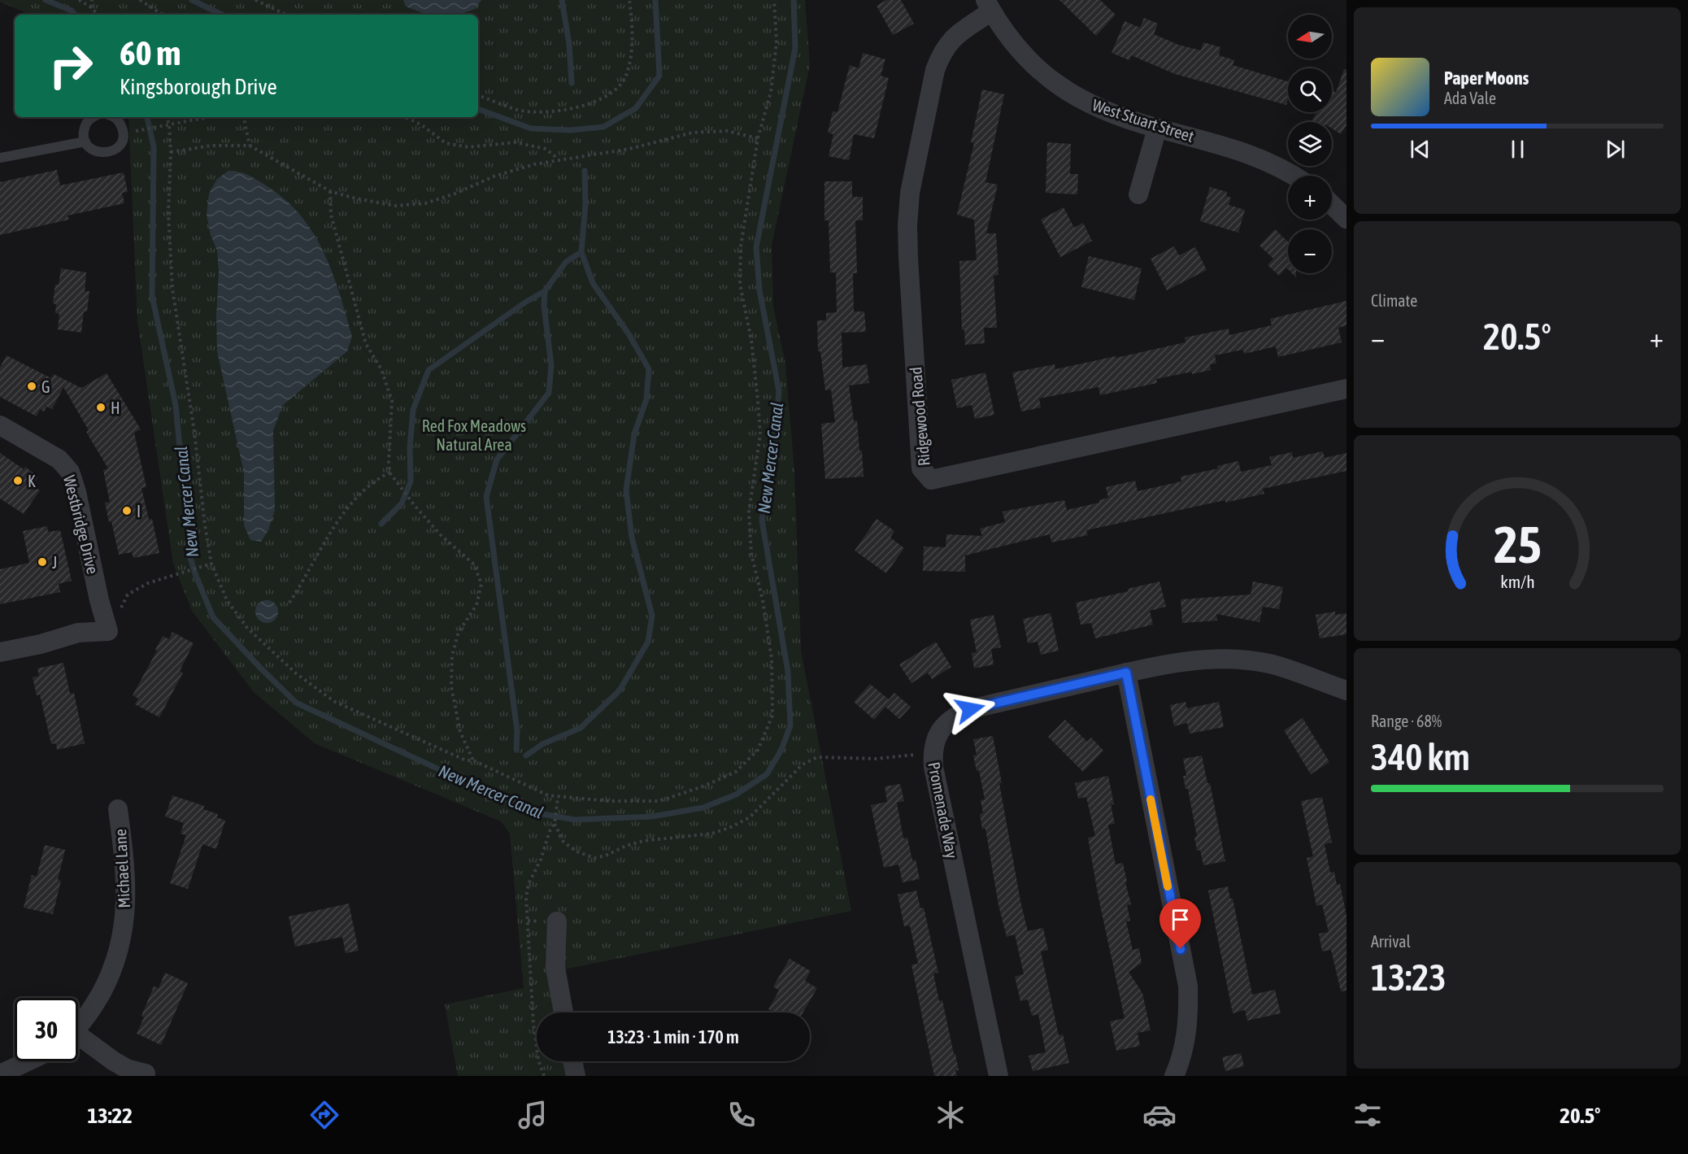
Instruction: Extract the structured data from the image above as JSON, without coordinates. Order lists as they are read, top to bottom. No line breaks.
{"streets":{"street":["West Stuart Street","Ridgewood Road","Westbridge Drive","Promenade Way","Michael Lane"]},"crossings":[["West Stuart Street","Ridgewood Road"]],"water":["New Mercer Canal"],"parks":["Red Fox Meadows Natural Area"],"places":["G","H","K","I","J"],"north":"left","page":{"map_buttons":["+","−"],"turn":["60 m","Kingsborough Drive"],"song":["Paper Moons","Ada Vale"],"tile":["Climate",["Range · 68%","340 km"],["Arrival","13:23"]],"heat":["−","20.5°","+"],"limit":"30","trip":"13:23 · 1 min · 170 m","tabs":["13:22","20.5°"],"gauge":["25","km/h"]}}
